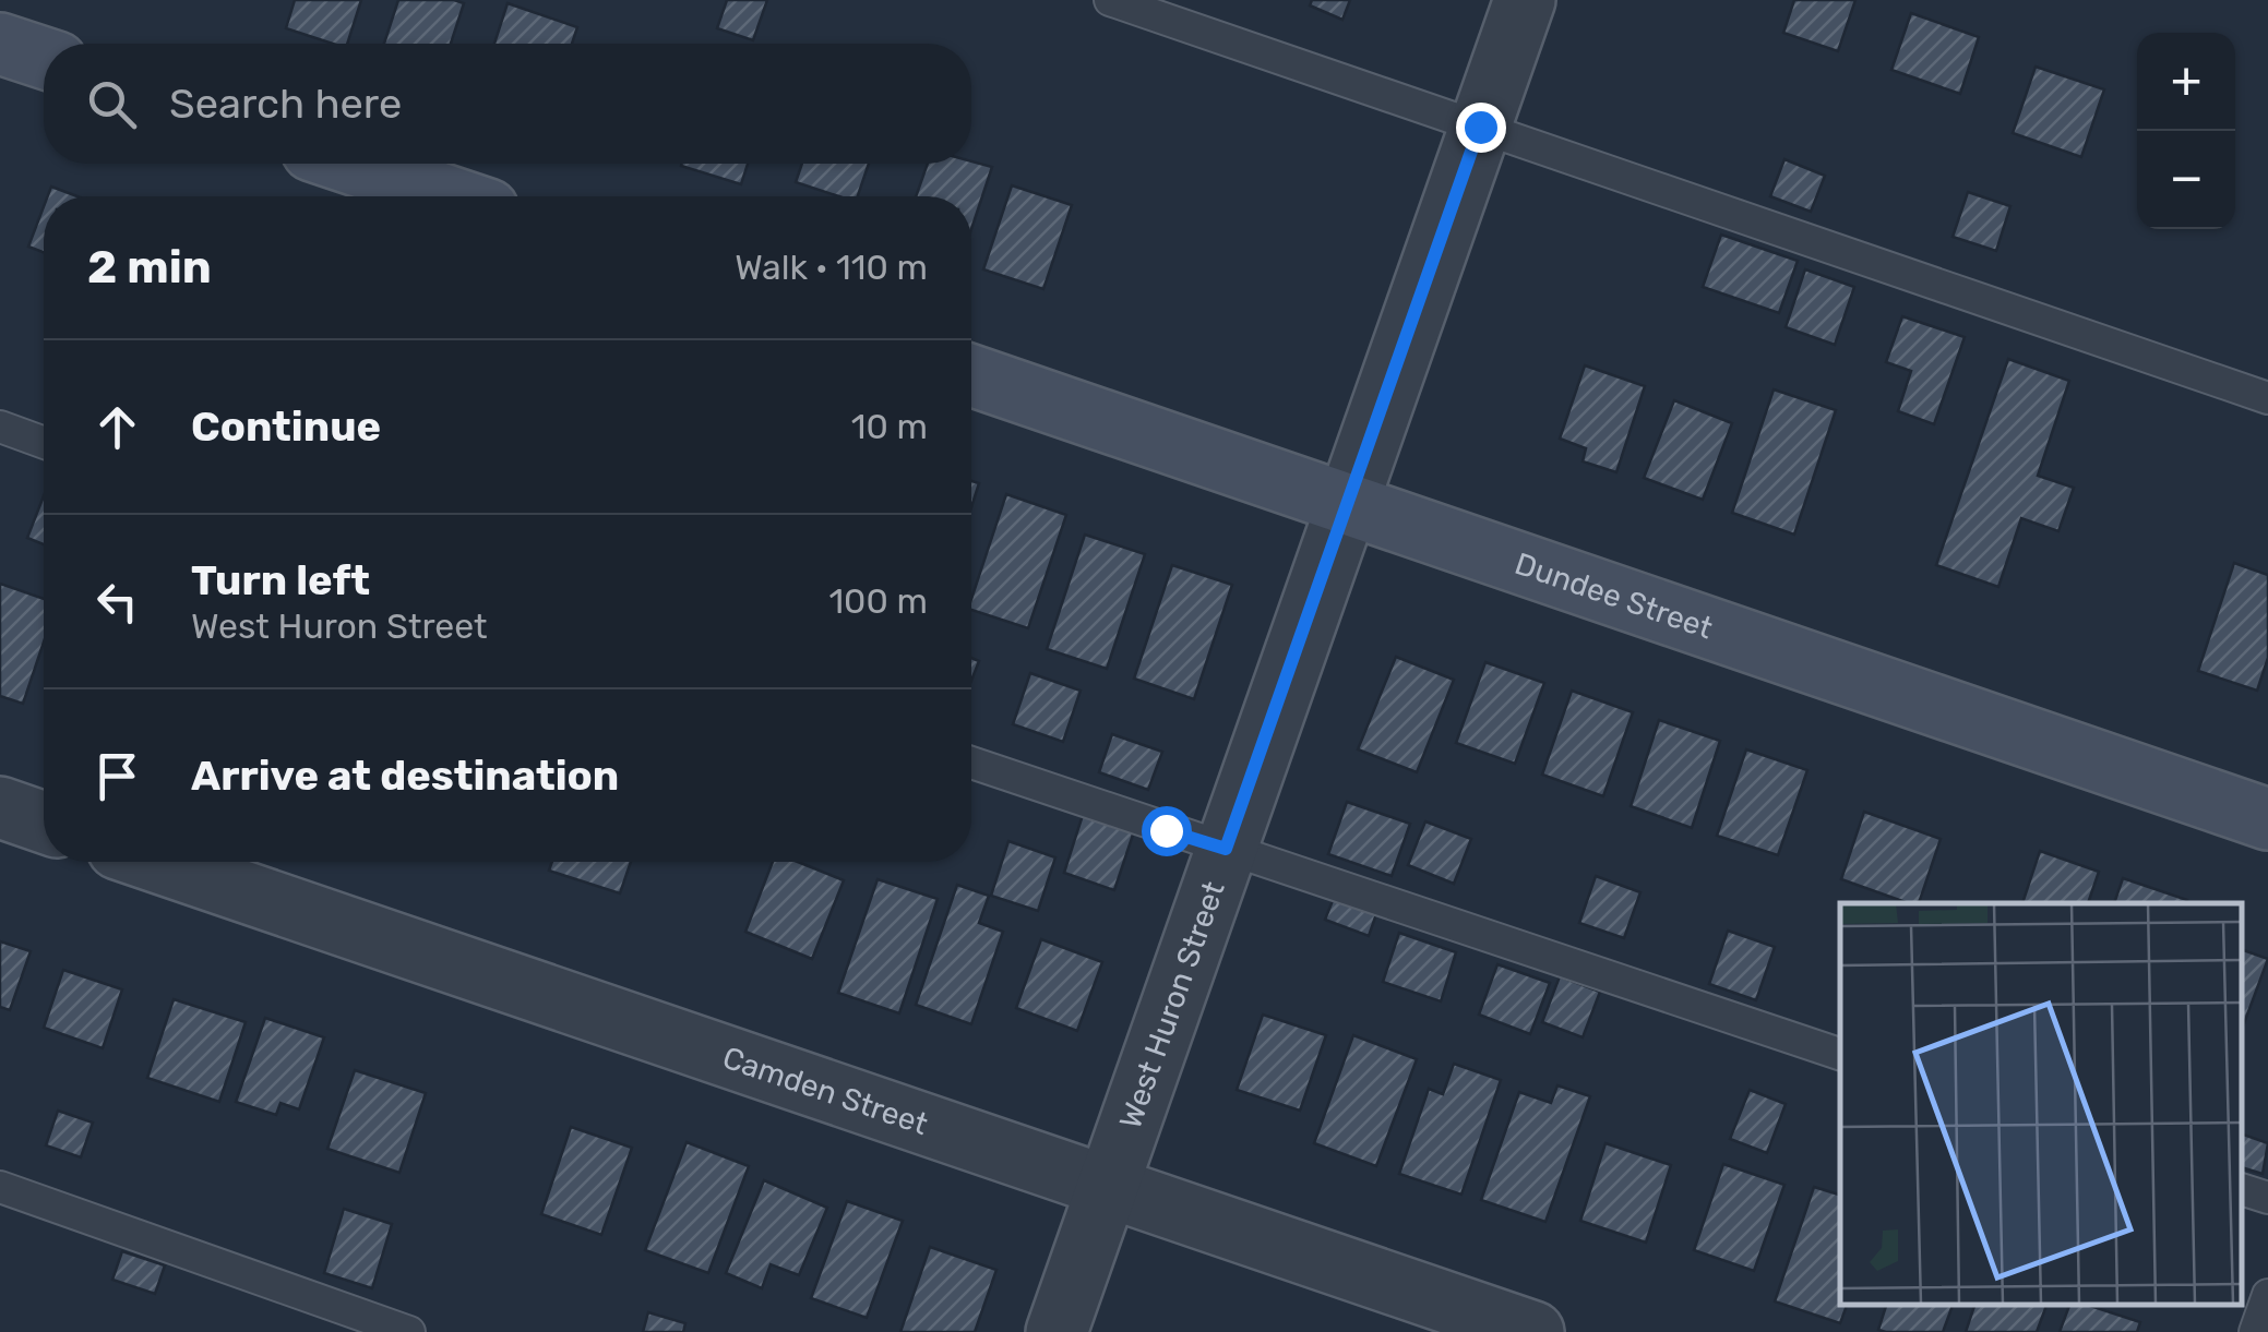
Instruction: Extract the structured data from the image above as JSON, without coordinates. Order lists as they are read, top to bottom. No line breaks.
{"streets":{"street":["Dundee Street","West Huron Street","Camden Street"]},"crossings":[["Dundee Street","West Huron Street"],["West Huron Street","Camden Street"]],"page":{"map_buttons":["+","−"],"search":"Search here","heading":["2 min","Walk · 110 m"],"list":[["Continue","10 m"],["Turn left","West Huron Street","100 m"],"Arrive at destination"]}}
